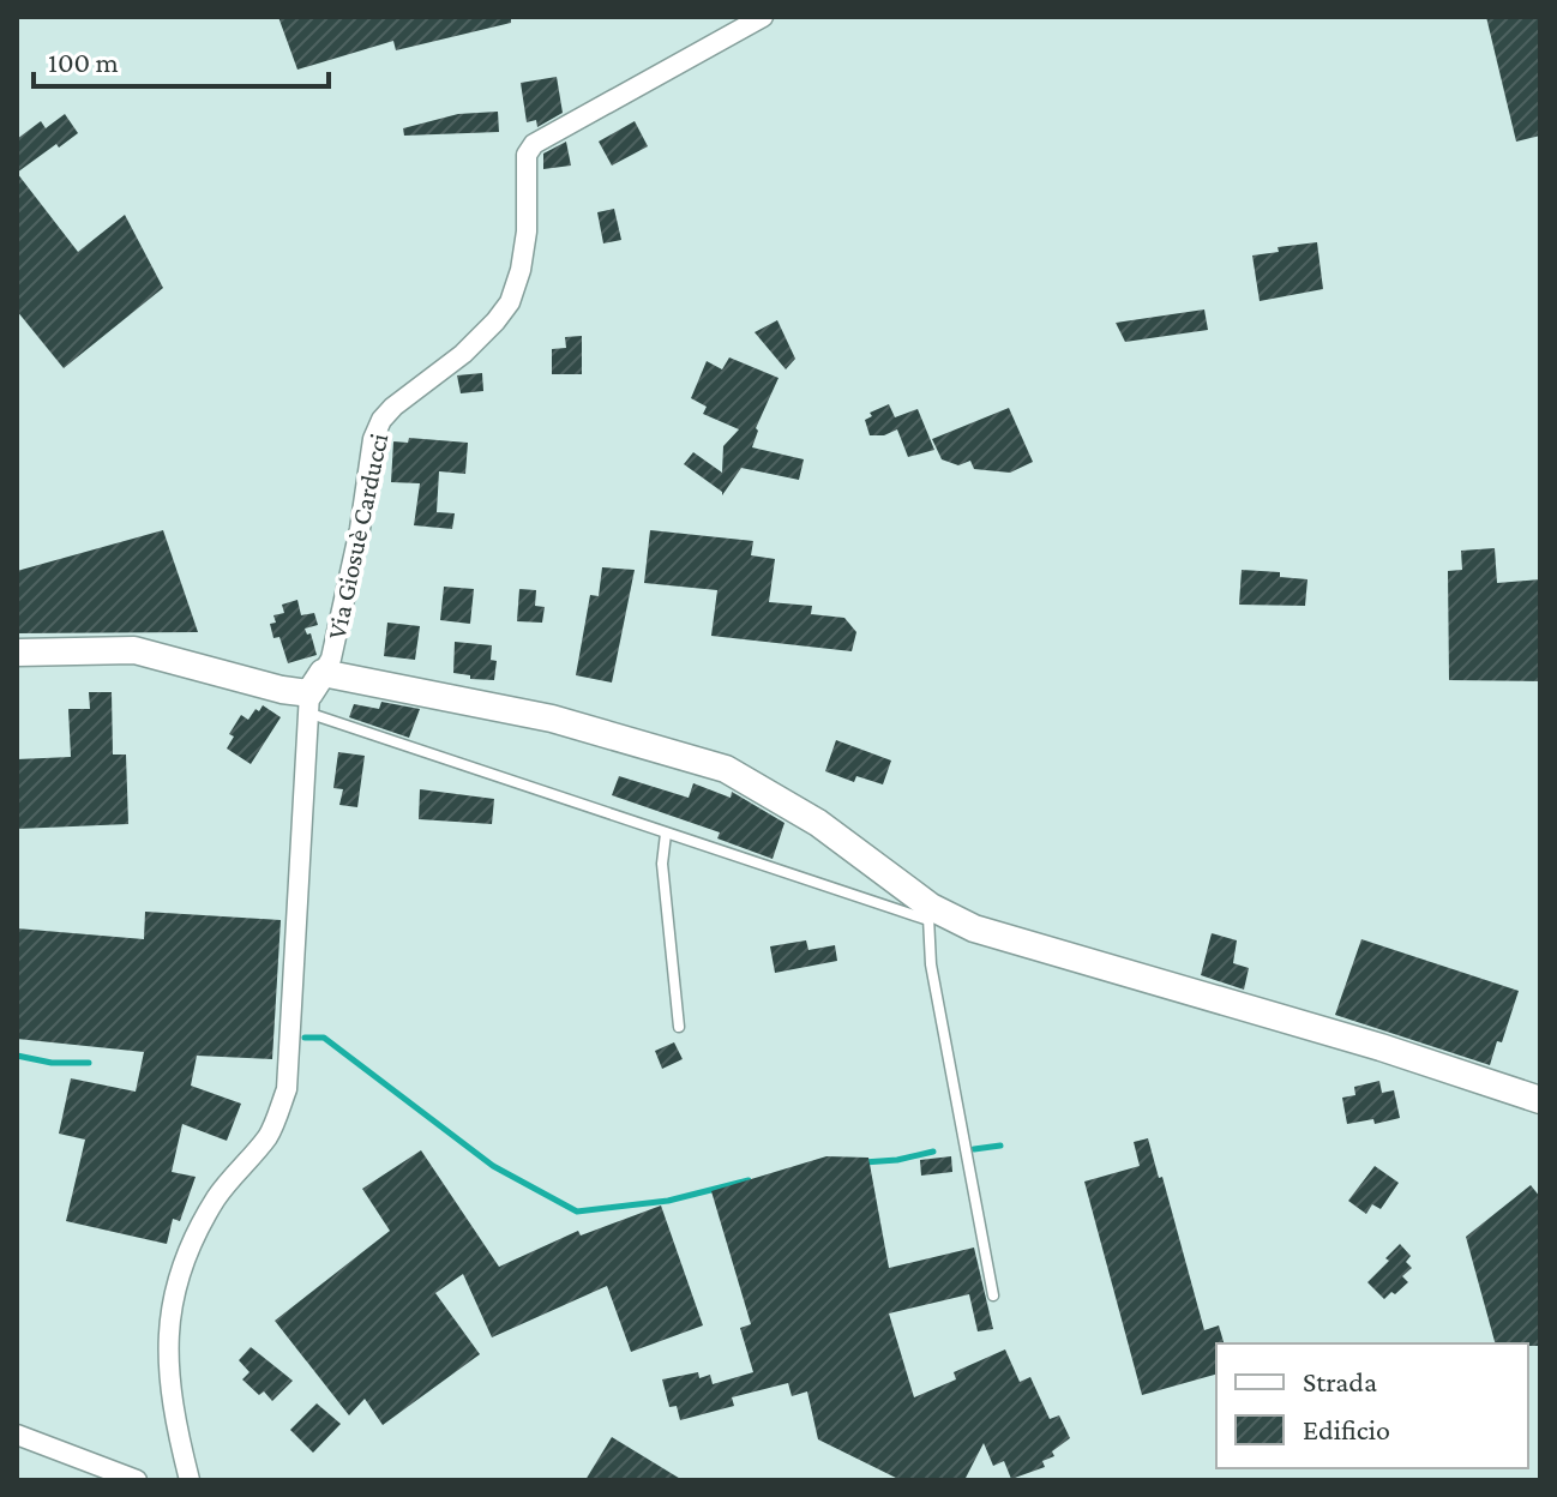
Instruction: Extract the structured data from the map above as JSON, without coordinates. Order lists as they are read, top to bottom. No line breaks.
{"streets":{"street":["Via Giosuè Carducci"]},"legend":["Strada","Edificio"],"scale_bar":"100 m"}
